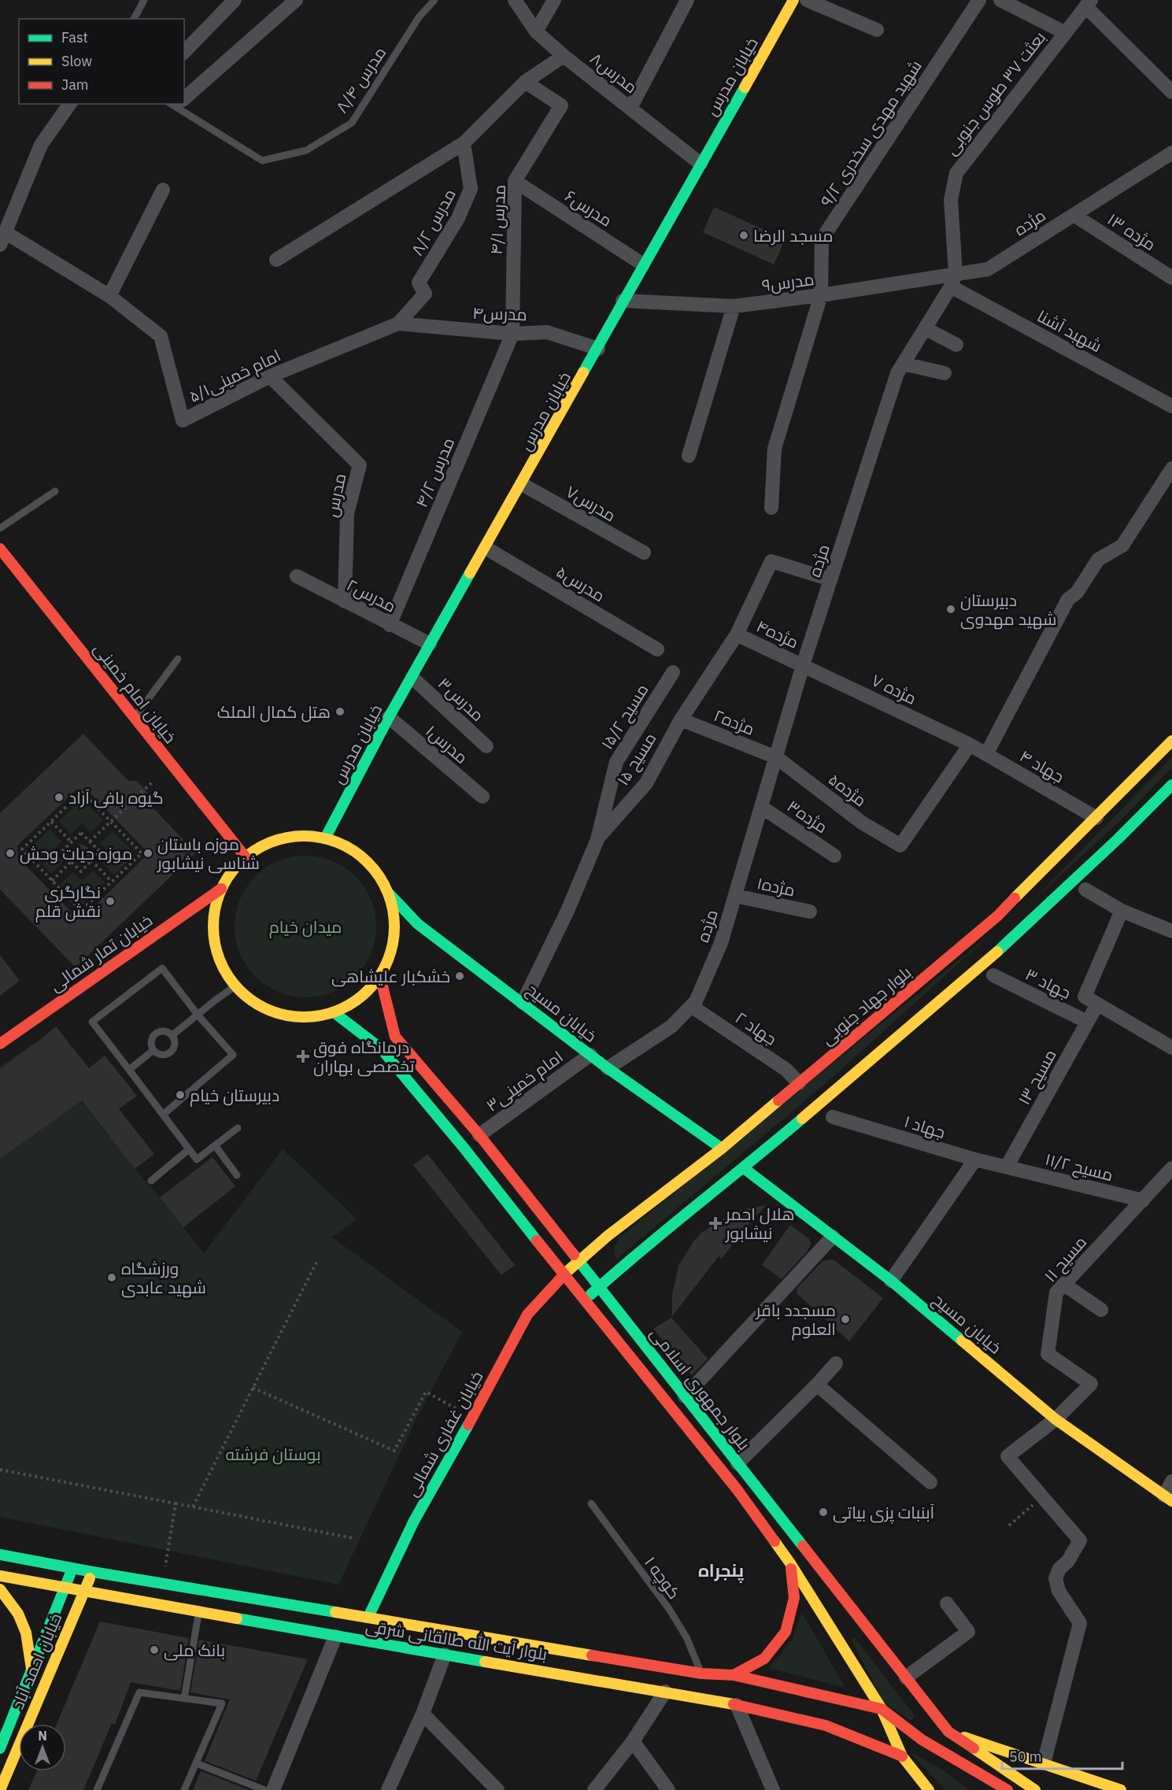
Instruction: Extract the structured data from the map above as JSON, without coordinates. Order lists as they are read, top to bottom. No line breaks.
{"streets":{"main road":["خیابان مدرس","خیابان امام خمینی","خیابان تمار شمالی","بلوار جهاد جنوبی","خیابان مسیح","بلوار جمهوری اسلامی","خیابان غفاری شمالی","بلوار آیت الله طالقانی شرقی","خیابان احمد آباد"],"street":["مدرس۸","بعثت ۳۷ طوس جنوبی","شهید مهدی سخدری ۹/۲","مدرس۶","مدرس ۴/۱","مدرس ۸/۲","مژده","مژده ۱۳","مدرس۹","مدرس۴","شهبد آشنا","امام خمینی۵/۱","مدرس ۴/۲","مدرس","مدرس۷","مدرس۵","مدرس۲","مژده۴","مژده ۷","مدرس۳","مسیح ۱۵/۲","مژده۲","مدرس۱","مسیح ۱۵","جهاد ۴","مژده۵","مژده۳","مژده۱","جهاد ۳","جهاد ۲","مسیح ۱۳","امام خمینی۳","جهاد ۱","مسیح ۱۱/۲","مسیح ۱۱"],"lane":["مدرس ۸/۴","کوچه ۱"]},"crossings":[["مدرس۸","خیابان مدرس"],["خیابان مدرس","مدرس۶"],["خیابان مدرس","مدرس۹"],["خیابان مدرس","مدرس۴"],["خیابان مدرس","مدرس۷"],["خیابان مدرس","مدرس۵"],["خیابان مدرس","مدرس۲"],["خیابان مدرس","مدرس۳"],["خیابان مدرس","مدرس۱"],["بعثت ۳۷ طوس جنوبی","مژده"],["بعثت ۳۷ طوس جنوبی","مدرس۹"],["بعثت ۳۷ طوس جنوبی","شهبد آشنا"],["شهید مهدی سخدری ۹/۲","مدرس۹"],["مدرس۶","مدرس ۴/۱"],["مدرس ۴/۱","مدرس۴"],["مدرس ۴/۱","مدرس ۴/۲"],["مدرس ۸/۲","مدرس۴"],["مدرس ۸/۲","امام خمینی۵/۱"],["مژده","مژده ۱۳"],["مژده","مدرس۹"],["مژده","شهبد آشنا"],["مژده","مژده۴"],["مژده","مژده ۷"],["مژده","مژده۲"],["مژده","مسیح ۱۵"],["مژده","مژده۵"],["مژده","مژده۳"],["مژده","مژده۱"],["مژده","خیابان مسیح"],["مژده","جهاد ۲"],["مدرس۹","شهبد آشنا"],["مدرس۴","امام خمینی۵/۱"],["مدرس۴","مدرس ۴/۲"],["امام خمینی۵/۱","مدرس"],["مدرس ۴/۲","مدرس۲"],["مدرس","مدرس۲"],["مژده۴","مژده ۷"],["مژده۴","مسیح ۱۵"],["مژده ۷","جهاد ۴"],["مژده ۷","مژده۵"],["مسیح ۱۵/۲","مسیح ۱۵"],["مژده۲","مسیح ۱۵"],["مژده۲","مژده۵"],["مسیح ۱۵","خیابان مسیح"],["جهاد ۴","مژده۵"],["جهاد ۴","بلوار جهاد جنوبی"],["جهاد ۳","مسیح ۱۳"],["بلوار جهاد جنوبی","خیابان مسیح"],["بلوار جهاد جنوبی","جهاد ۲"],["بلوار جهاد جنوبی","بلوار جمهوری اسلامی"],["بلوار جهاد جنوبی","خیابان غفاری شمالی"],["خیابان مسیح","امام خمینی۳"],["خیابان مسیح","مسیح ۱۱"],["مسیح ۱۳","جهاد ۱"],["مسیح ۱۳","مسیح ۱۱/۲"],["امام خمینی۳","بلوار جمهوری اسلامی"],["جهاد ۱","مسیح ۱۱/۲"],["مسیح ۱۱/۲","مسیح ۱۱"],["بلوار جمهوری اسلامی","خیابان غفاری شمالی"],["بلوار جمهوری اسلامی","بلوار آیت الله طالقانی شرقی"],["خیابان غفاری شمالی","بلوار آیت الله طالقانی شرقی"],["کوچه ۱","بلوار آیت الله طالقانی شرقی"],["بلوار آیت الله طالقانی شرقی","خیابان احمد آباد"]],"districts":["پنجراه"],"parks":["میدان خیام","بوستان فرشته"],"places":{"other":["مسجد الرضا","دبیرستان شهید مهدوی","هتل کمال الملک","گیوه بافی آراد","موزه حیات وحش","موزه باستان شناسی نیشابور","نگارگری نقش قلم","خشکبار علیشاهی","دبیرستان خیام","ورزشگاه شهید عابدی","مسجدد باقر العلوم","آبنبات پزی بیاتی","بانک ملی"],"health":["درمانگاه فوق تخصصی بهاران","هلال احمر نیشابور"]},"legend":["Fast","Slow","Jam"],"scale_bar":"50 m","north":"top"}
